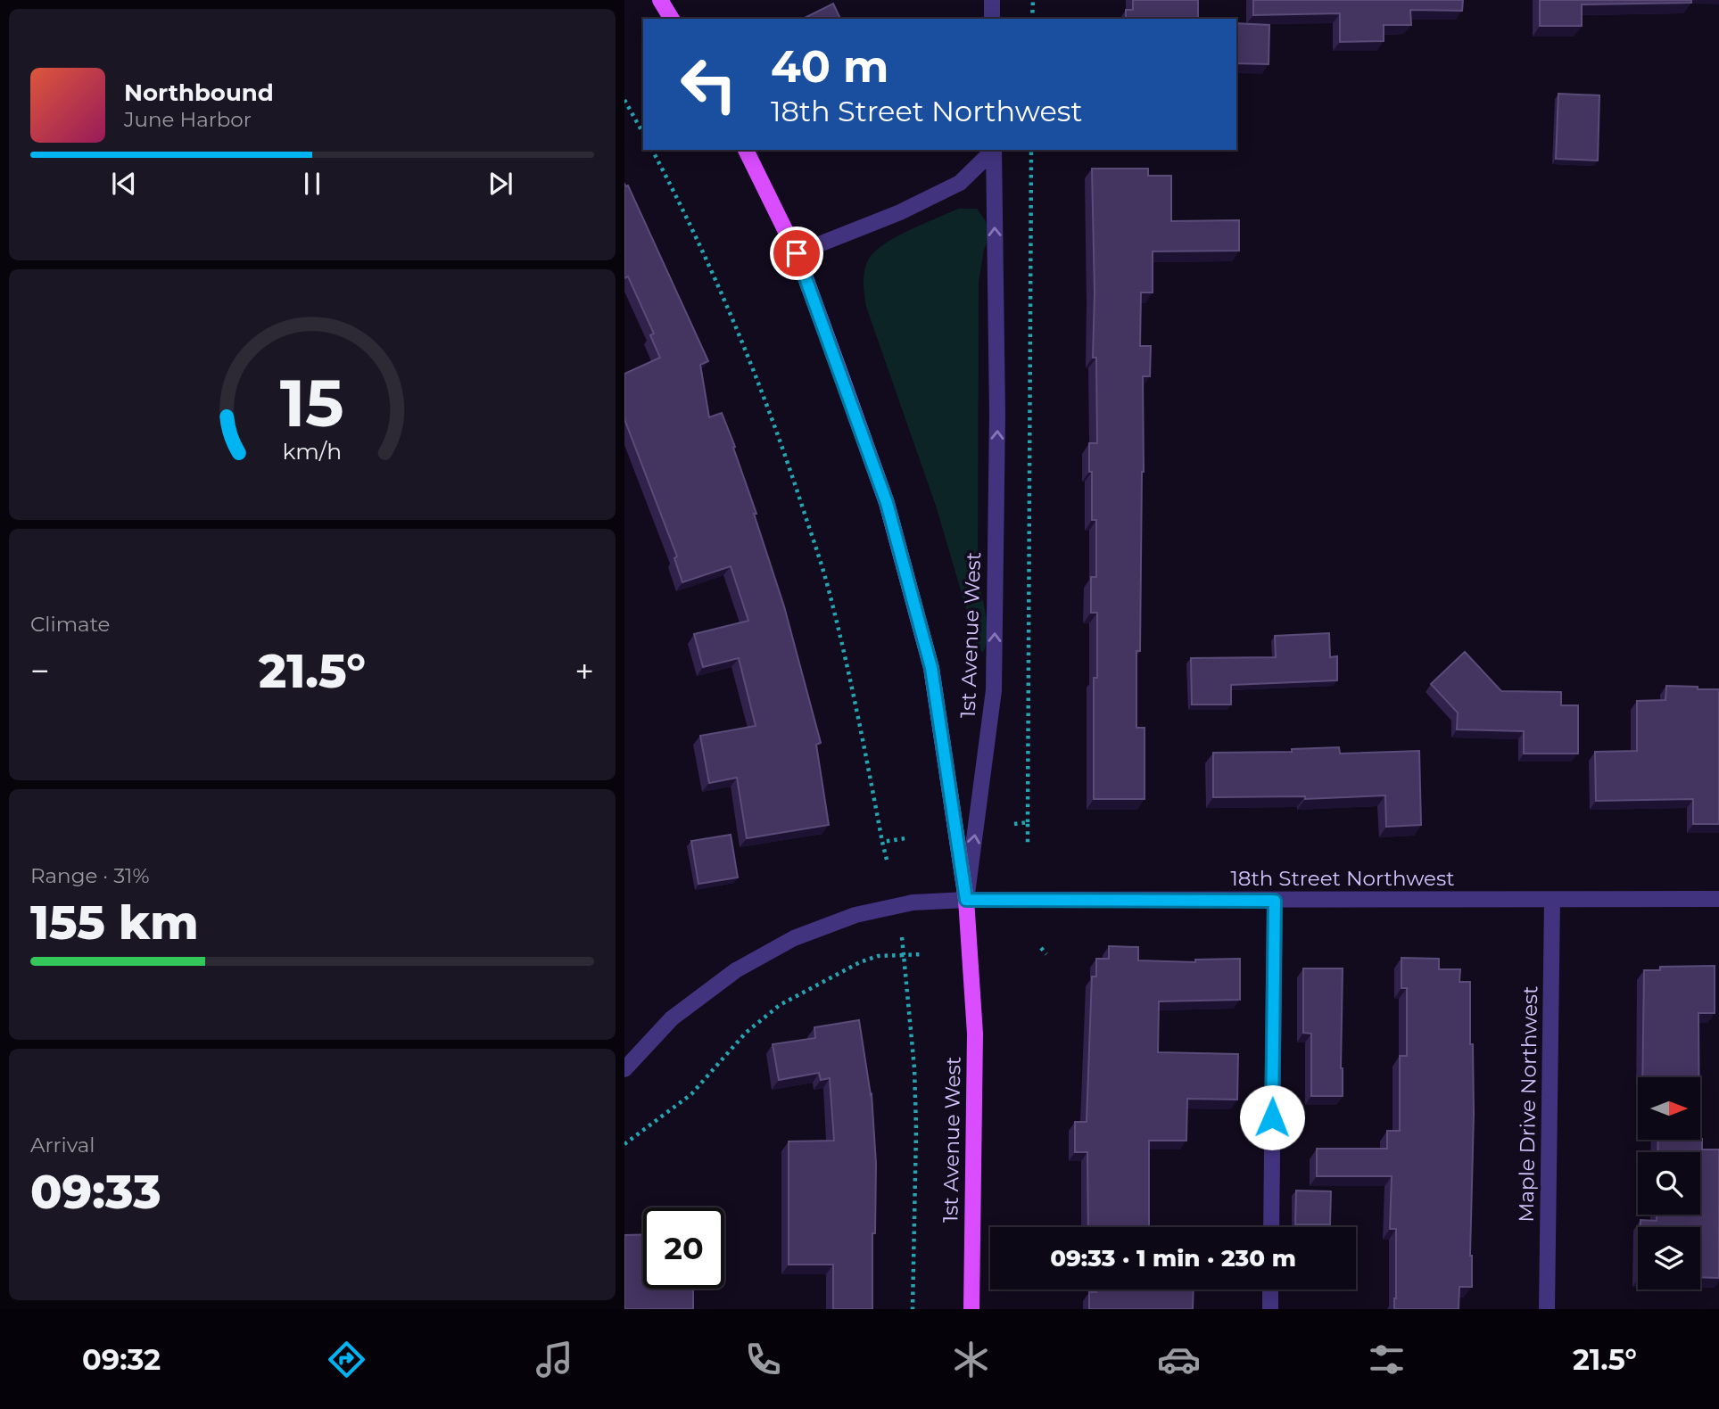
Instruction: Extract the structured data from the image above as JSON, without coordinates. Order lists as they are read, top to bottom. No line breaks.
{"streets":{"main road":["1st Avenue West"],"street":["18th Street Northwest","Maple Drive Northwest"]},"crossings":[["1st Avenue West","18th Street Northwest"],["18th Street Northwest","Maple Drive Northwest"]],"one_way":["1st Avenue West"],"north":"right","page":{"turn":["40 m","18th Street Northwest"],"song":["Northbound","June Harbor"],"tile":["Climate",["Range · 31%","155 km"],["Arrival","09:33"]],"heat":["−","21.5°","+"],"limit":"20","trip":"09:33 · 1 min · 230 m","tabs":["09:32","21.5°"],"gauge":["15","km/h"]}}
